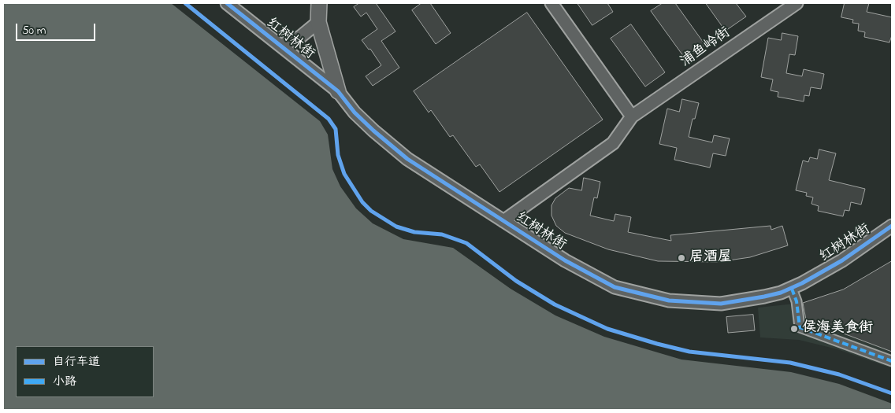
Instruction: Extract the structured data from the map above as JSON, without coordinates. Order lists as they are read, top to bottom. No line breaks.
{"streets":{"street":["红树林街","浦鱼岭街"]},"crossings":[["红树林街","浦鱼岭街"]],"places":["居酒屋","侯海美食街"],"legend":["自行车道","小路"],"scale_bar":"50 m"}
